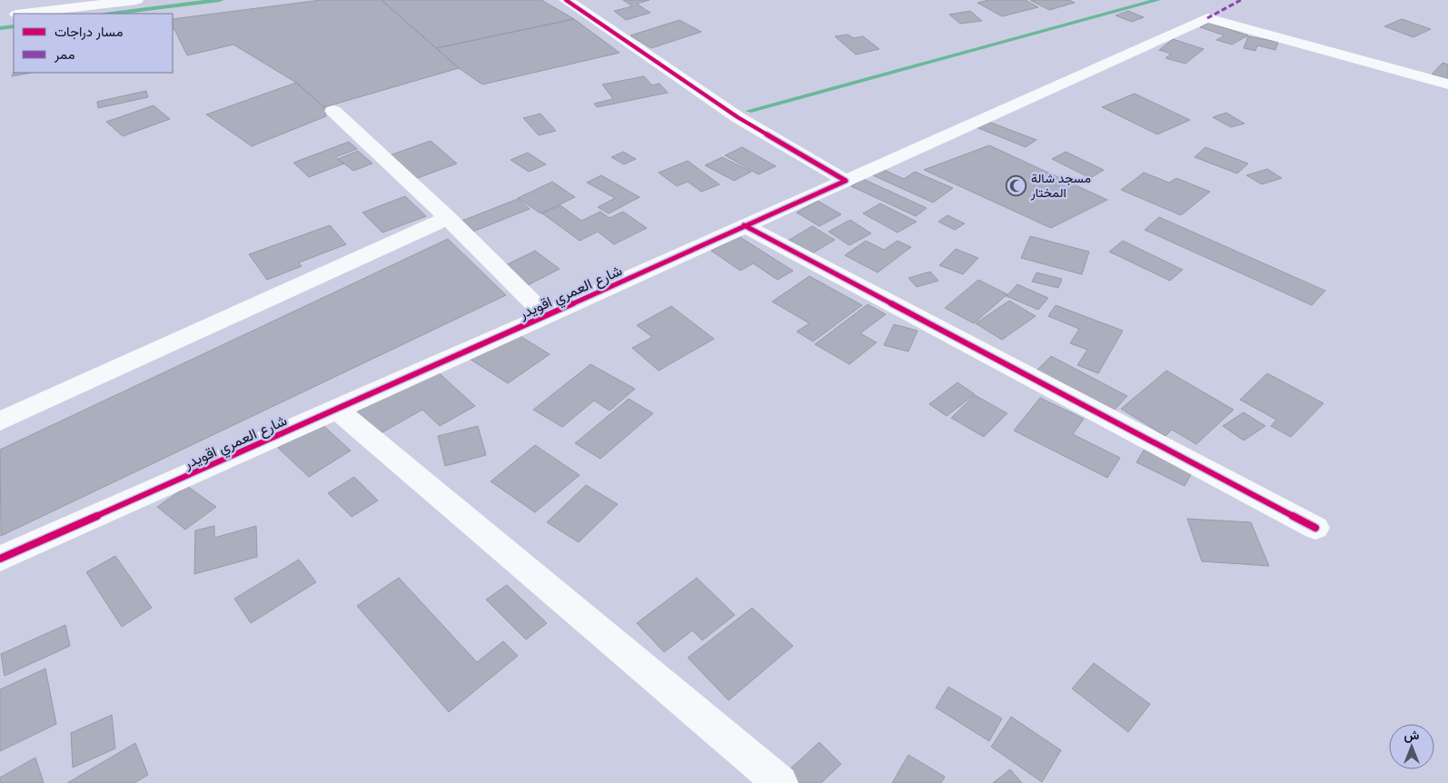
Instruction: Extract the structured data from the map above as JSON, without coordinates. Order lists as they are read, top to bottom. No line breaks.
{"streets":{"street":["شارع العمري اقويدر"]},"places":{"mosque":["مسجد شالة المختار"]},"legend":["مسار دراجات","ممر"],"north":"top"}
